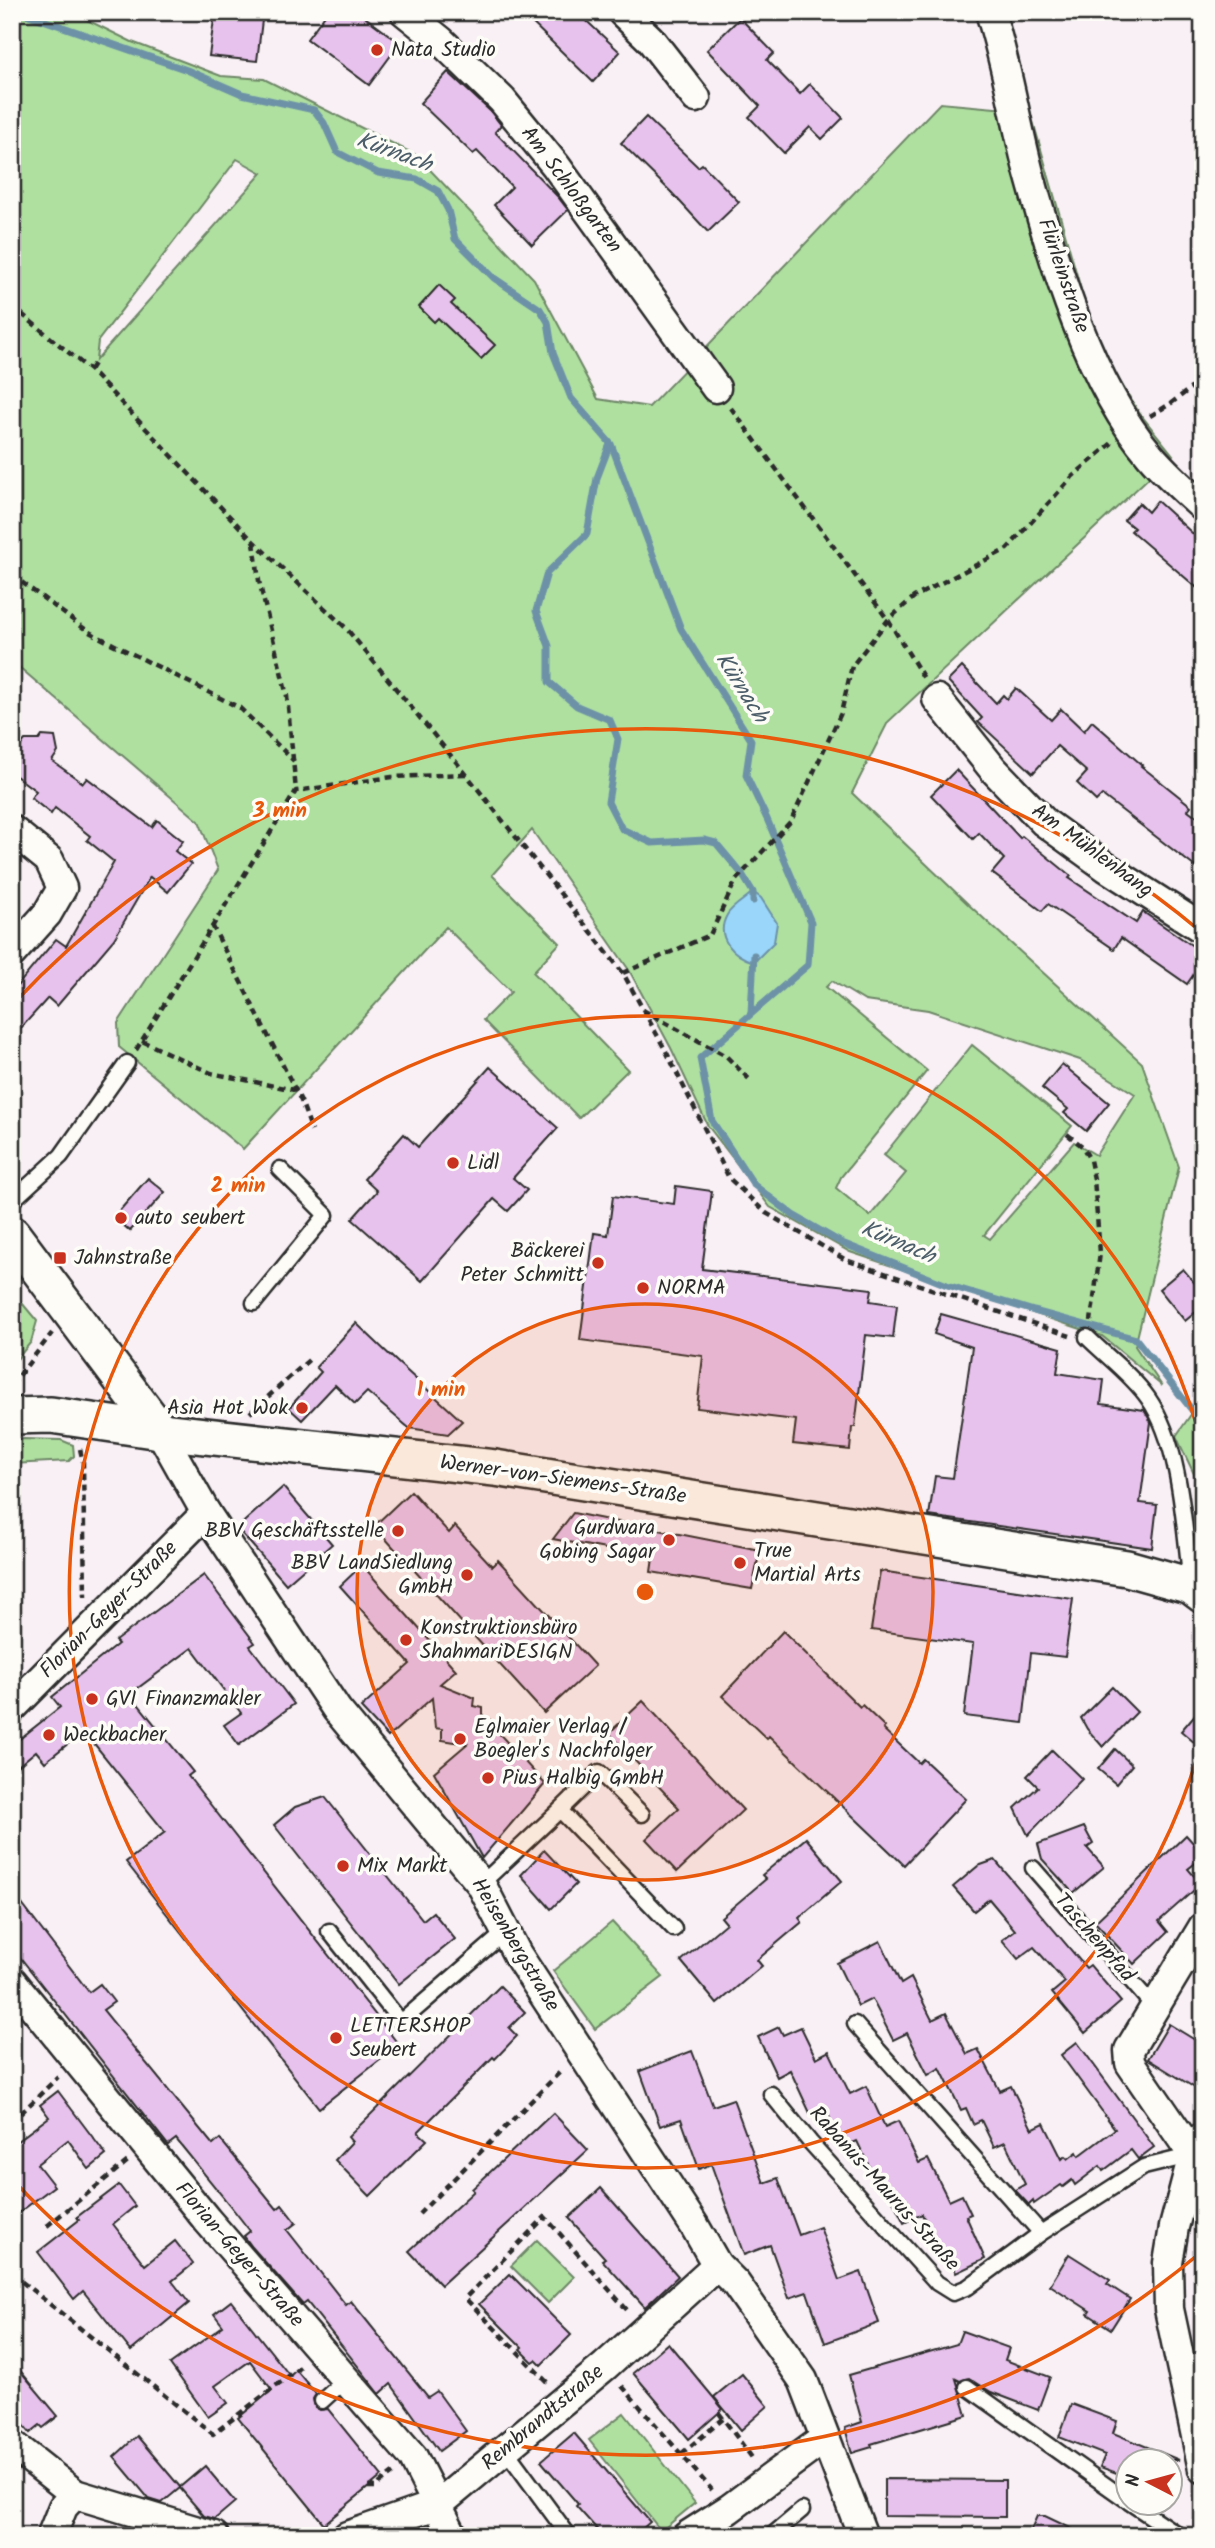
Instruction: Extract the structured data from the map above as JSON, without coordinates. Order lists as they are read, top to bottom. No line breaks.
{"streets":{"street":["Am Schloßgarten","Flürleinstraße","Am Mühlenhang","Werner-von-Siemens-Straße","Florian-Geyer-Straße","Taschenpfad","Heisenbergstraße","Rembrandtstraße"],"lane":["Rabanus-Maurus-Straße"]},"crossings":[["Werner-von-Siemens-Straße","Heisenbergstraße"],["Florian-Geyer-Straße","Heisenbergstraße"],["Florian-Geyer-Straße","Rembrandtstraße"],["Taschenpfad","Rabanus-Maurus-Straße"],["Heisenbergstraße","Rembrandtstraße"]],"water":["Kürnach"],"places":{"other":["Nata Studio","Lidl","auto seubert","Bäckerei Peter Schmitt","NORMA","Asia Hot Wok","BBV Geschäftsstelle","Gurdwara Gobing Sagar","True Martial Arts","BBV LandSiedlung GmbH","Konstruktionsbüro ShahmariDESIGN","GVI Finanzmakler","Weckbacher","Eglmaier Verlag / Boegler's Nachfolger","Pius Halbig GmbH","Mix Markt","LETTERSHOP Seubert"],"transit":["Jahnstraße"]},"north":"left","rings":["3 min","2 min","1 min"]}
